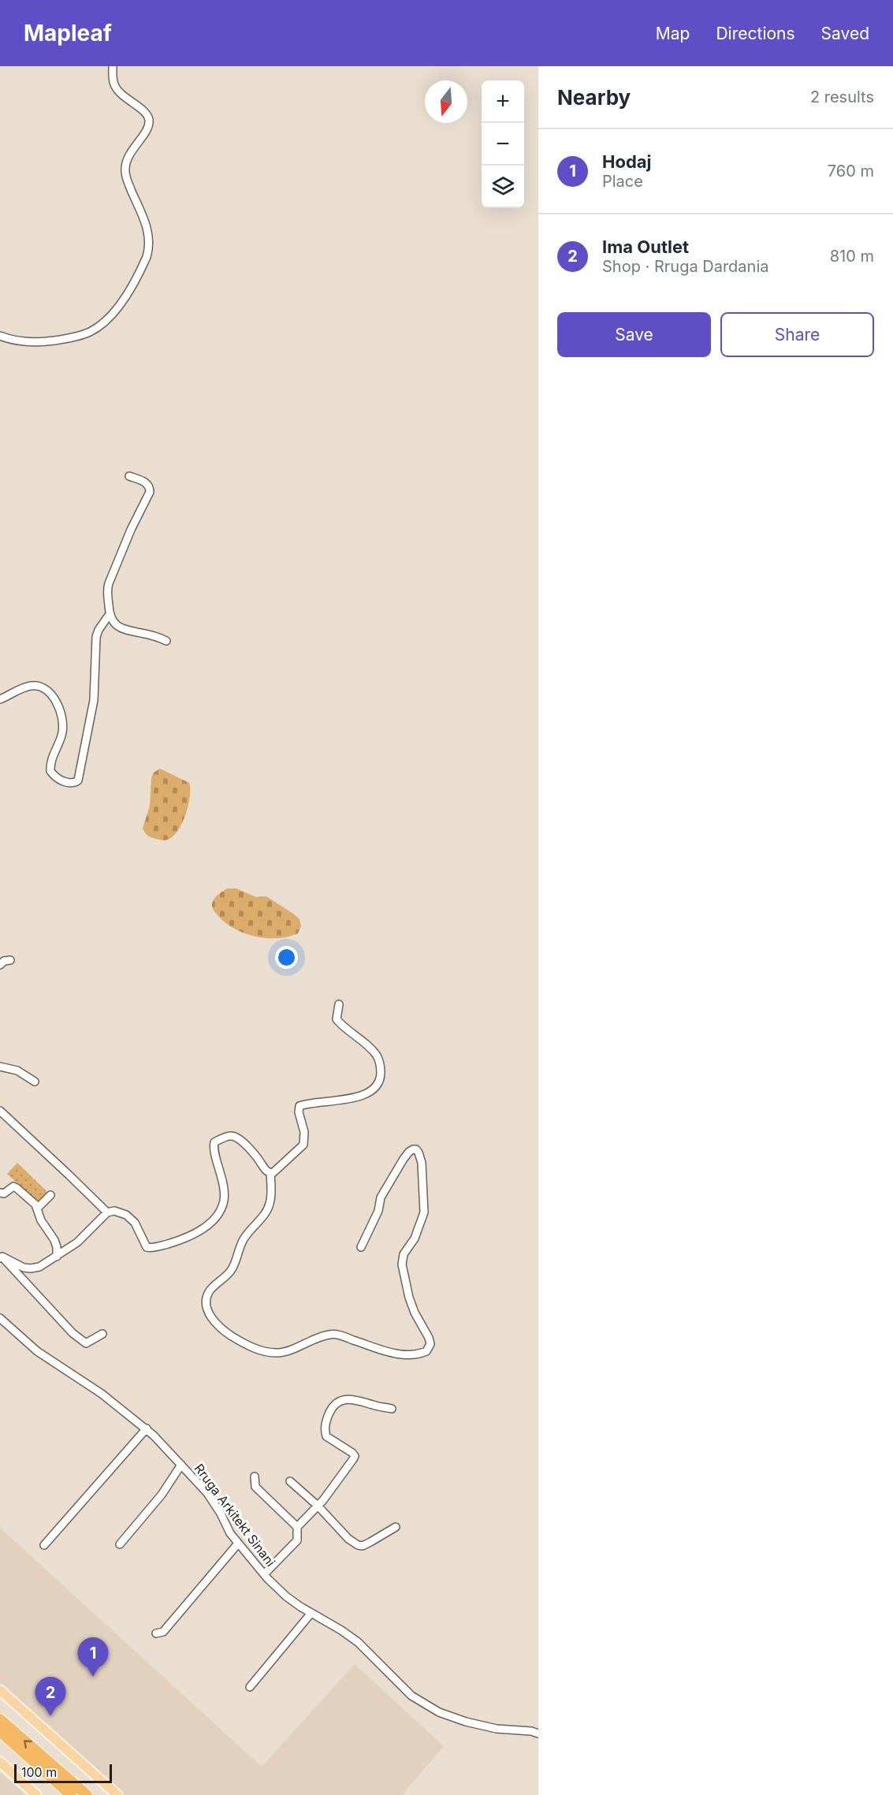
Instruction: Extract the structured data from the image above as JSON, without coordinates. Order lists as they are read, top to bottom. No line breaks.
{"streets":{"street":["Rruga Arkitekt Sinani"]},"scale_bar":"100 m","north":"bottom","page":{"header":"Mapleaf","nav":["Map","Directions","Saved"],"heading":["Nearby","2 results"],"map_buttons":["+","−"],"list":[{"mark":"1","name":"Hodaj","note":"Place","value":"760 m"},{"mark":"2","name":"Ima Outlet","note":"Shop · Rruga Dardania","value":"810 m"}],"buttons":["Save","Share"],"pins":["1","2"],"scale":"100 m"}}
